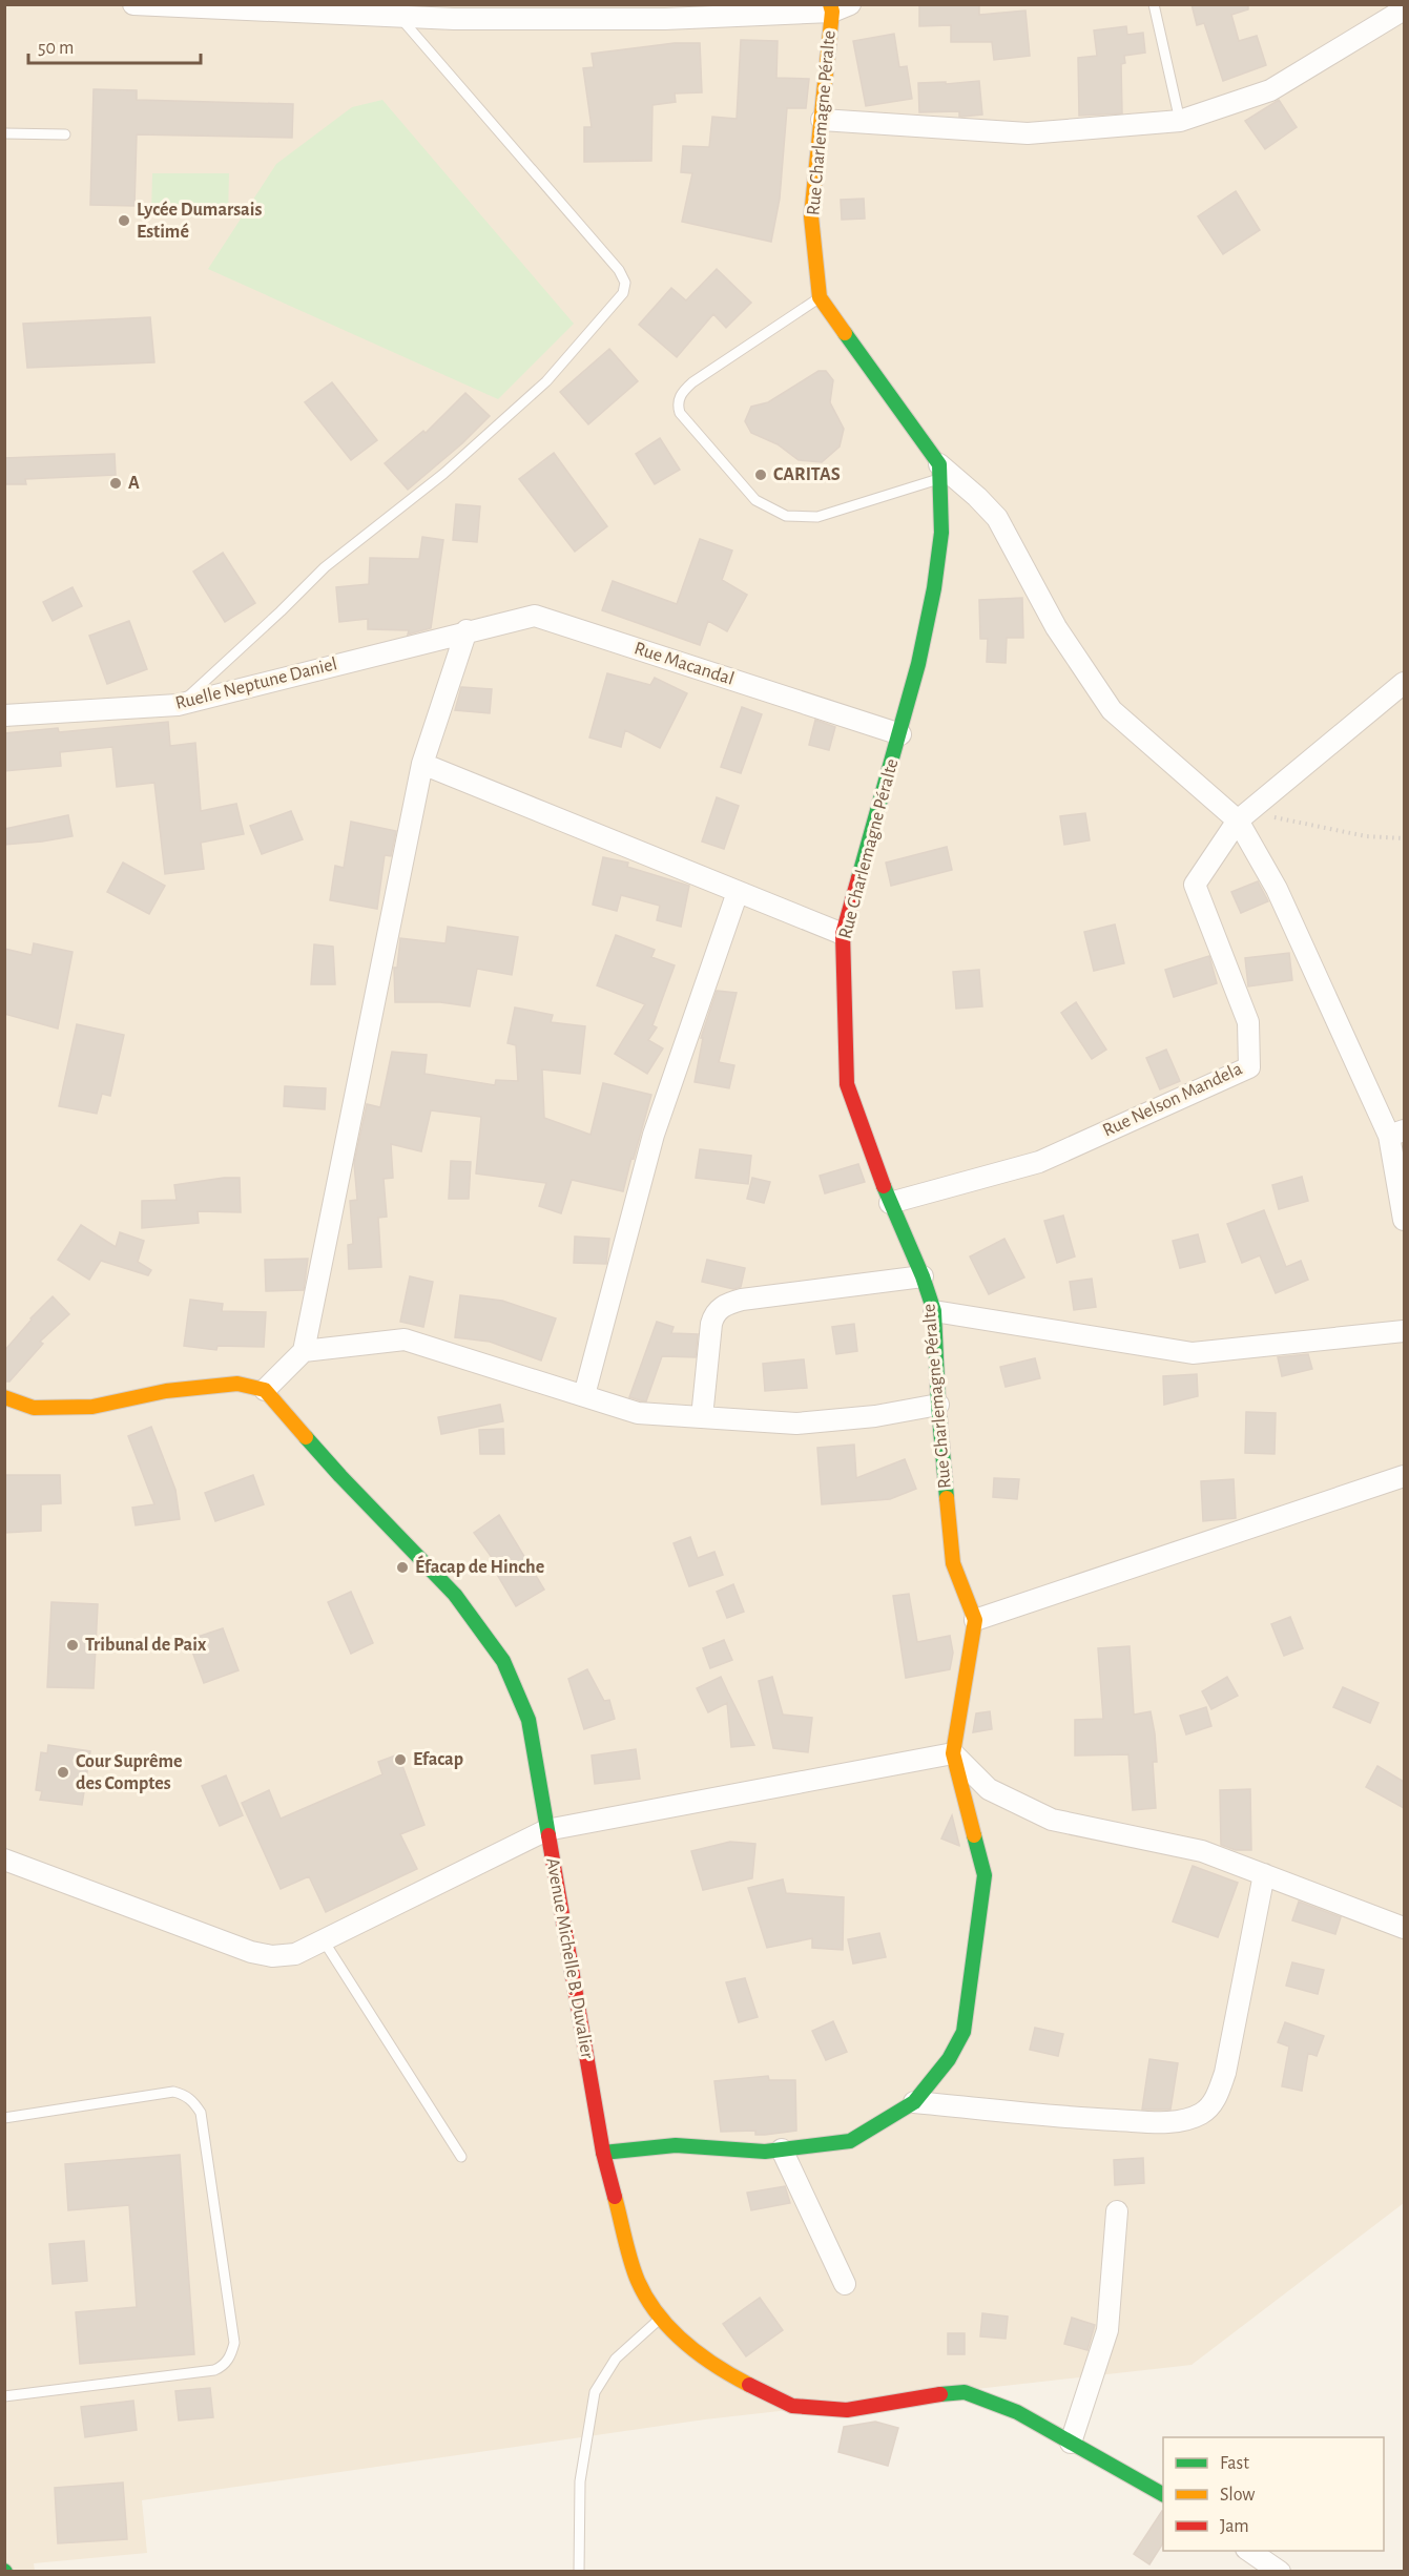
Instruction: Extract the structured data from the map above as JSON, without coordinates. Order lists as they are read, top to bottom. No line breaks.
{"streets":{"street":["Rue Charlemagne Péralte","Rue Macandal","Ruelle Neptune Daniel","Rue Nelson Mandela","Avenue Michelle B. Duvalier"]},"crossings":[["Rue Charlemagne Péralte","Rue Macandal"],["Rue Charlemagne Péralte","Rue Nelson Mandela"],["Rue Macandal","Ruelle Neptune Daniel"]],"places":["Lycée Dumarsais Estimé","CARITAS","A","Éfacap de Hinche","Tribunal de Paix","Efacap","Cour Suprême des Comptes"],"legend":["Fast","Slow","Jam"],"scale_bar":"50 m"}
